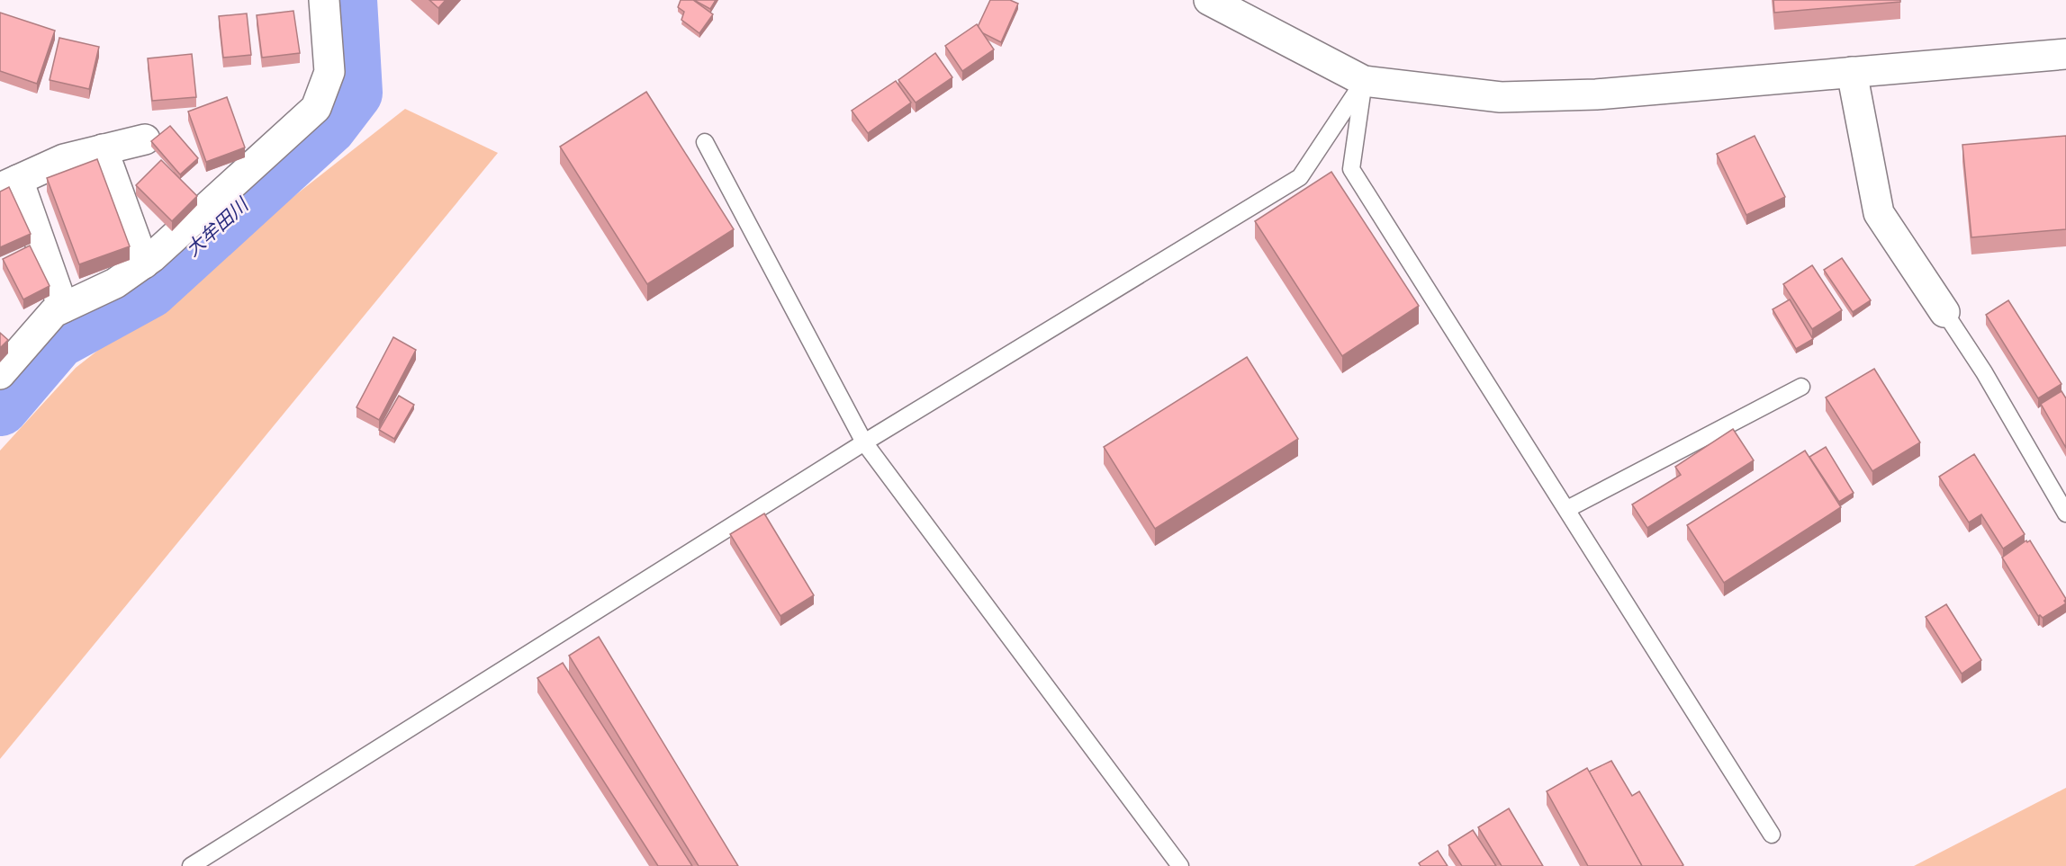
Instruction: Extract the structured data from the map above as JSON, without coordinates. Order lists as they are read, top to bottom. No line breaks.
{"water":["大牟田川"]}
